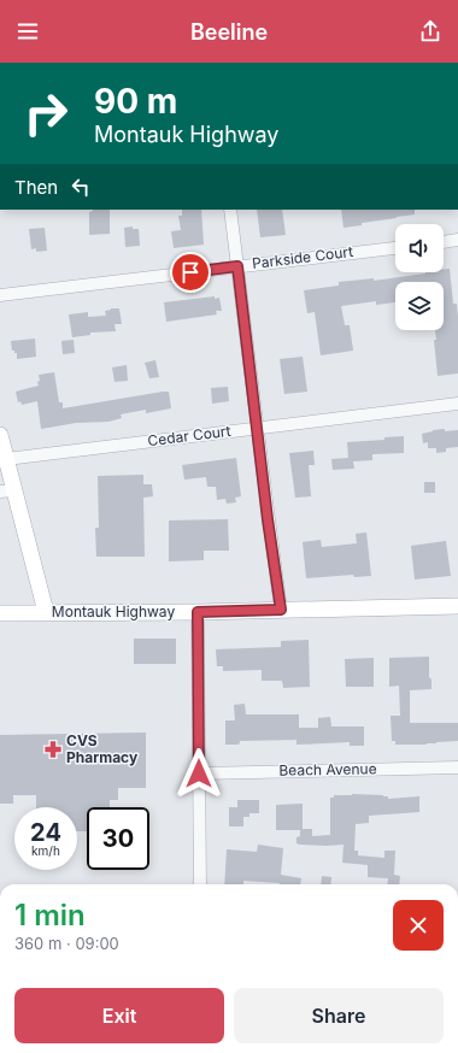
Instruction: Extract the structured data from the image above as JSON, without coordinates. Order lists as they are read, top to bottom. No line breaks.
{"streets":{"main road":["Montauk Highway"],"street":["Parkside Court","Cedar Court","Beach Avenue"]},"places":{"pharmacy":["CVS Pharmacy"]},"page":{"header":"Beeline","turn":["90 m","Montauk Highway"],"then":"Then","speed":"24 km/h","limit":"30","heading":["1 min","360 m · 09:00"],"buttons":["Exit","Share"]}}
